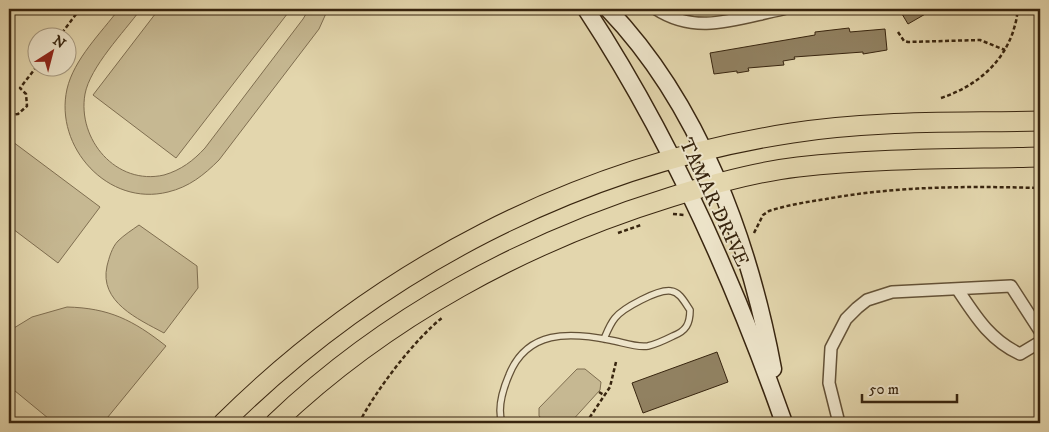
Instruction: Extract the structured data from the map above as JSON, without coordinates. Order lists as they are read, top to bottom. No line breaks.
{"streets":{"street":["TAMAR DRIVE"]},"scale_bar":"50 m","north":"top right"}
